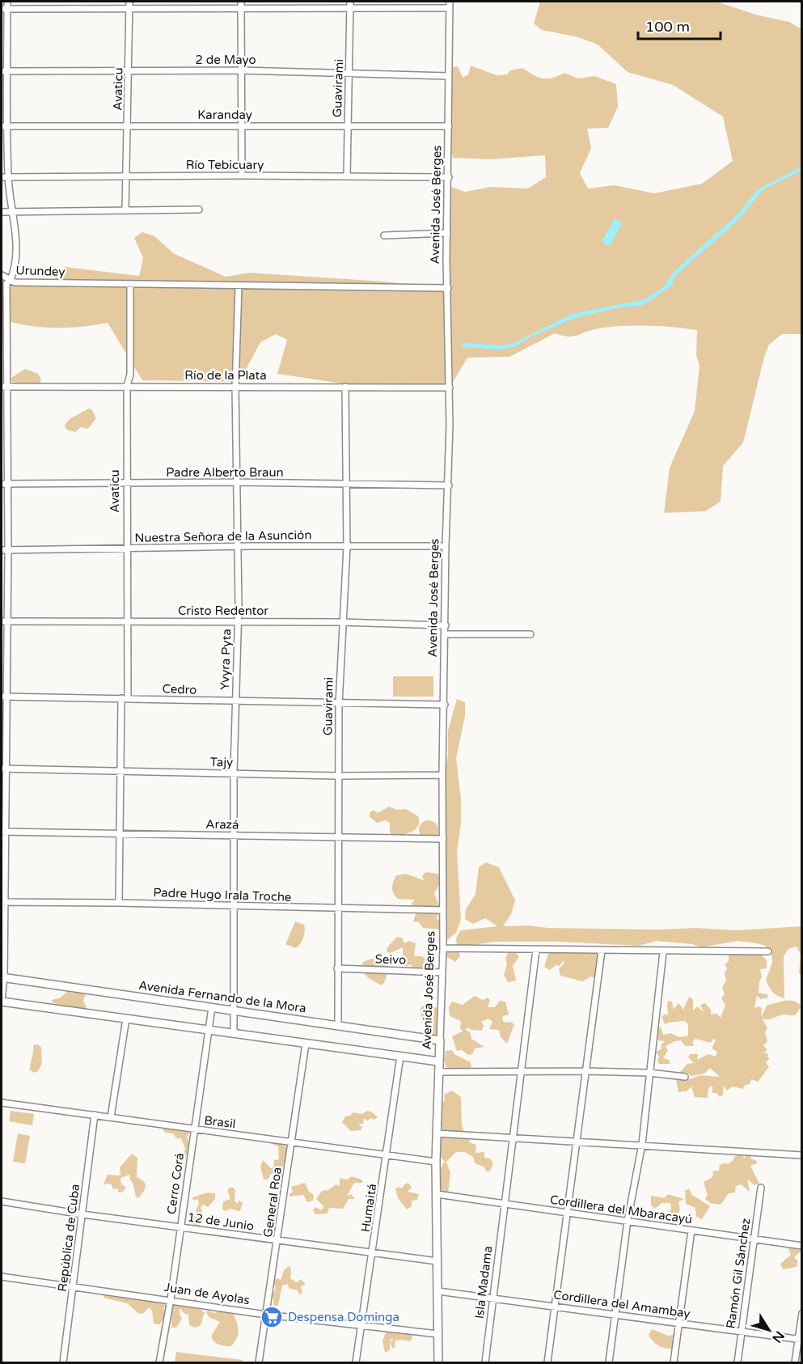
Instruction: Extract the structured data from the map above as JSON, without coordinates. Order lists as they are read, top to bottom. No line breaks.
{"streets":{"main road":["Avenida José Berges","Avenida Fernando de la Mora"],"street":["2 de Mayo","Guavirami","Avaticu","Karanday","Río Tebicuary","Urundey","Río de la Plata","Padre Alberto Braun","Nuestra Señora de la Asunción","Cristo Redentor","Yvyra Pyta","Cedro","Tajy","Arazá","Padre Hugo Irala Troche","Seivo","Brasil","Cerro Corá","General Roa","Humaitá","Cordillera del Mbaracayú","12 de Junio","República de Cuba","Ramón Gil Sánchez","Isla Madama","Juan de Ayolas","Cordillera del Amambay"]},"crossings":[["2 de Mayo","Guavirami"],["2 de Mayo","Avaticu"],["2 de Mayo","Avenida José Berges"],["2 de Mayo","Urundey"],["Guavirami","Karanday"],["Guavirami","Río Tebicuary"],["Guavirami","Río de la Plata"],["Guavirami","Padre Alberto Braun"],["Guavirami","Nuestra Señora de la Asunción"],["Guavirami","Cristo Redentor"],["Guavirami","Cedro"],["Guavirami","Tajy"],["Guavirami","Arazá"],["Guavirami","Padre Hugo Irala Troche"],["Guavirami","Seivo"],["Guavirami","Avenida Fernando de la Mora"],["Avaticu","Karanday"],["Avaticu","Río Tebicuary"],["Avaticu","Urundey"],["Avaticu","Río de la Plata"],["Avaticu","Padre Alberto Braun"],["Avaticu","Nuestra Señora de la Asunción"],["Avaticu","Cristo Redentor"],["Avaticu","Cedro"],["Avaticu","Tajy"],["Avaticu","Arazá"],["Avaticu","Padre Hugo Irala Troche"],["Karanday","Avenida José Berges"],["Karanday","Urundey"],["Río Tebicuary","Avenida José Berges"],["Río Tebicuary","Urundey"],["Avenida José Berges","Urundey"],["Avenida José Berges","Río de la Plata"],["Avenida José Berges","Padre Alberto Braun"],["Avenida José Berges","Nuestra Señora de la Asunción"],["Avenida José Berges","Cristo Redentor"],["Avenida José Berges","Cedro"],["Avenida José Berges","Tajy"],["Avenida José Berges","Arazá"],["Avenida José Berges","Padre Hugo Irala Troche"],["Avenida José Berges","Seivo"],["Avenida José Berges","Avenida Fernando de la Mora"],["Avenida José Berges","Brasil"],["Avenida José Berges","Cordillera del Mbaracayú"],["Avenida José Berges","12 de Junio"],["Avenida José Berges","Juan de Ayolas"],["Avenida José Berges","Cordillera del Amambay"],["Urundey","Río de la Plata"],["Urundey","Padre Alberto Braun"],["Urundey","Nuestra Señora de la Asunción"],["Urundey","Cristo Redentor"],["Urundey","Yvyra Pyta"],["Urundey","Cedro"],["Urundey","Tajy"],["Urundey","Arazá"],["Urundey","Padre Hugo Irala Troche"],["Urundey","Avenida Fernando de la Mora"],["Río de la Plata","Yvyra Pyta"],["Padre Alberto Braun","Yvyra Pyta"],["Nuestra Señora de la Asunción","Yvyra Pyta"],["Cristo Redentor","Yvyra Pyta"],["Yvyra Pyta","Cedro"],["Yvyra Pyta","Tajy"],["Yvyra Pyta","Arazá"],["Yvyra Pyta","Padre Hugo Irala Troche"],["Yvyra Pyta","Avenida Fernando de la Mora"],["Avenida Fernando de la Mora","Cerro Corá"],["Brasil","Cerro Corá"],["Brasil","General Roa"],["Brasil","Humaitá"],["Brasil","República de Cuba"],["Cerro Corá","12 de Junio"],["Cerro Corá","Juan de Ayolas"],["General Roa","12 de Junio"],["General Roa","Juan de Ayolas"],["Humaitá","12 de Junio"],["Humaitá","Juan de Ayolas"],["Cordillera del Mbaracayú","Ramón Gil Sánchez"],["Cordillera del Mbaracayú","Isla Madama"],["12 de Junio","República de Cuba"],["República de Cuba","Juan de Ayolas"],["Ramón Gil Sánchez","Cordillera del Amambay"],["Isla Madama","Cordillera del Amambay"]],"places":{"supermarket":["Despensa Dominga"]},"scale_bar":"100 m","north":"bottom right"}
